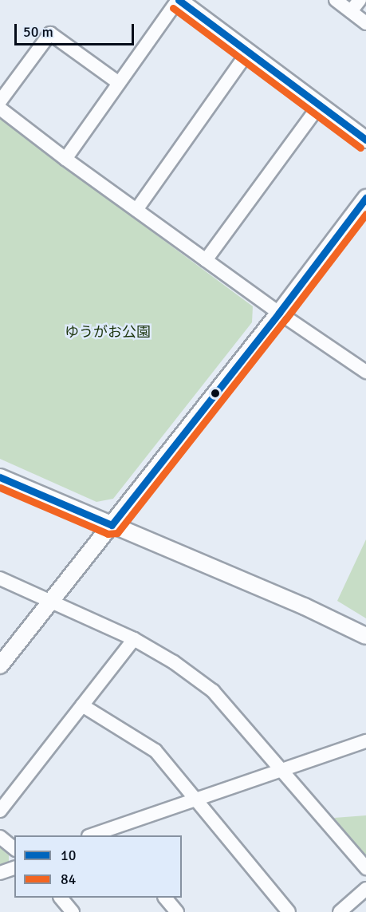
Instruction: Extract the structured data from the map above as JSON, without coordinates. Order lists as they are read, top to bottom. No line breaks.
{"parks":["ゆうがお公園"],"lines":["transit line 10","transit line 84"],"legend":["10","84"],"scale_bar":"50 m"}
